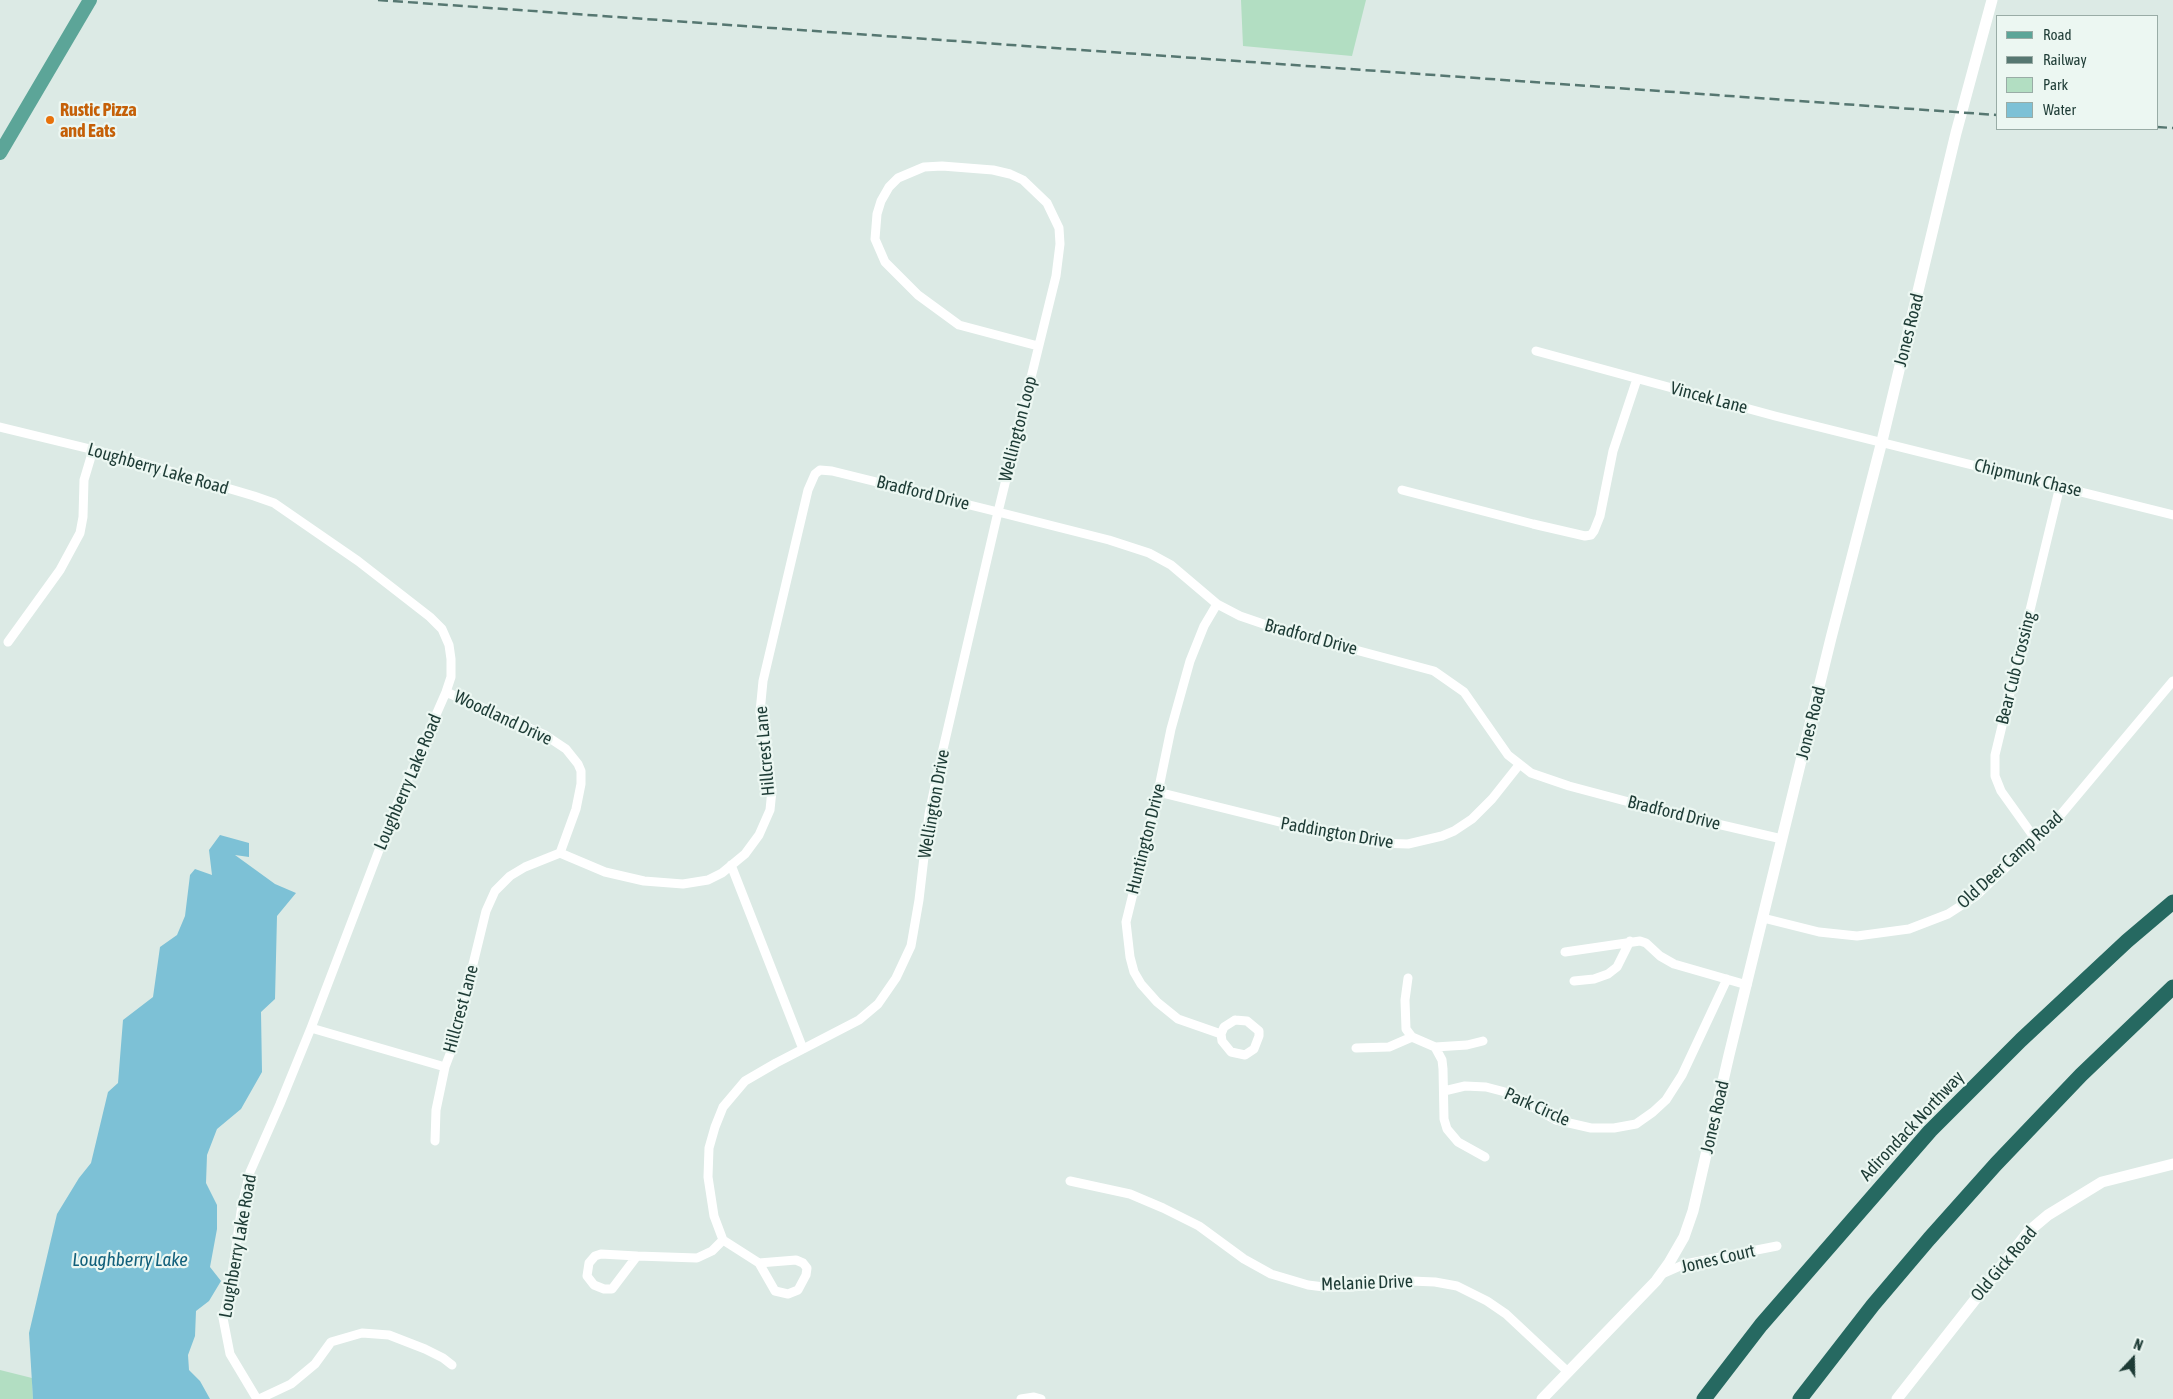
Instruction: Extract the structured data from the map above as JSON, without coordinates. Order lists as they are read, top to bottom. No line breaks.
{"streets":{"highway":["Adirondack Northway"],"street":["Jones Road","Vincek Lane","Wellington Loop","Loughberry Lake Road","Chipmunk Chase","Bradford Drive","Bear Cub Crossing","Woodland Drive","Hillcrest Lane","Wellington Drive","Paddington Drive","Huntington Drive","Old Deer Camp Road","Park Circle","Jones Court","Old Gick Road","Melanie Drive"]},"crossings":[["Jones Road","Vincek Lane"],["Jones Road","Chipmunk Chase"],["Jones Road","Bradford Drive"],["Jones Road","Old Deer Camp Road"],["Jones Road","Jones Court"],["Jones Road","Melanie Drive"],["Vincek Lane","Chipmunk Chase"],["Wellington Loop","Bradford Drive"],["Wellington Loop","Wellington Drive"],["Loughberry Lake Road","Woodland Drive"],["Chipmunk Chase","Bear Cub Crossing"],["Bradford Drive","Hillcrest Lane"],["Bradford Drive","Wellington Drive"],["Bradford Drive","Paddington Drive"],["Bradford Drive","Huntington Drive"],["Bear Cub Crossing","Old Deer Camp Road"],["Woodland Drive","Hillcrest Lane"],["Paddington Drive","Huntington Drive"]],"water":["Loughberry Lake"],"places":["Rustic Pizza and Eats"],"legend":["Road","Railway","Park","Water"],"north":"top"}
